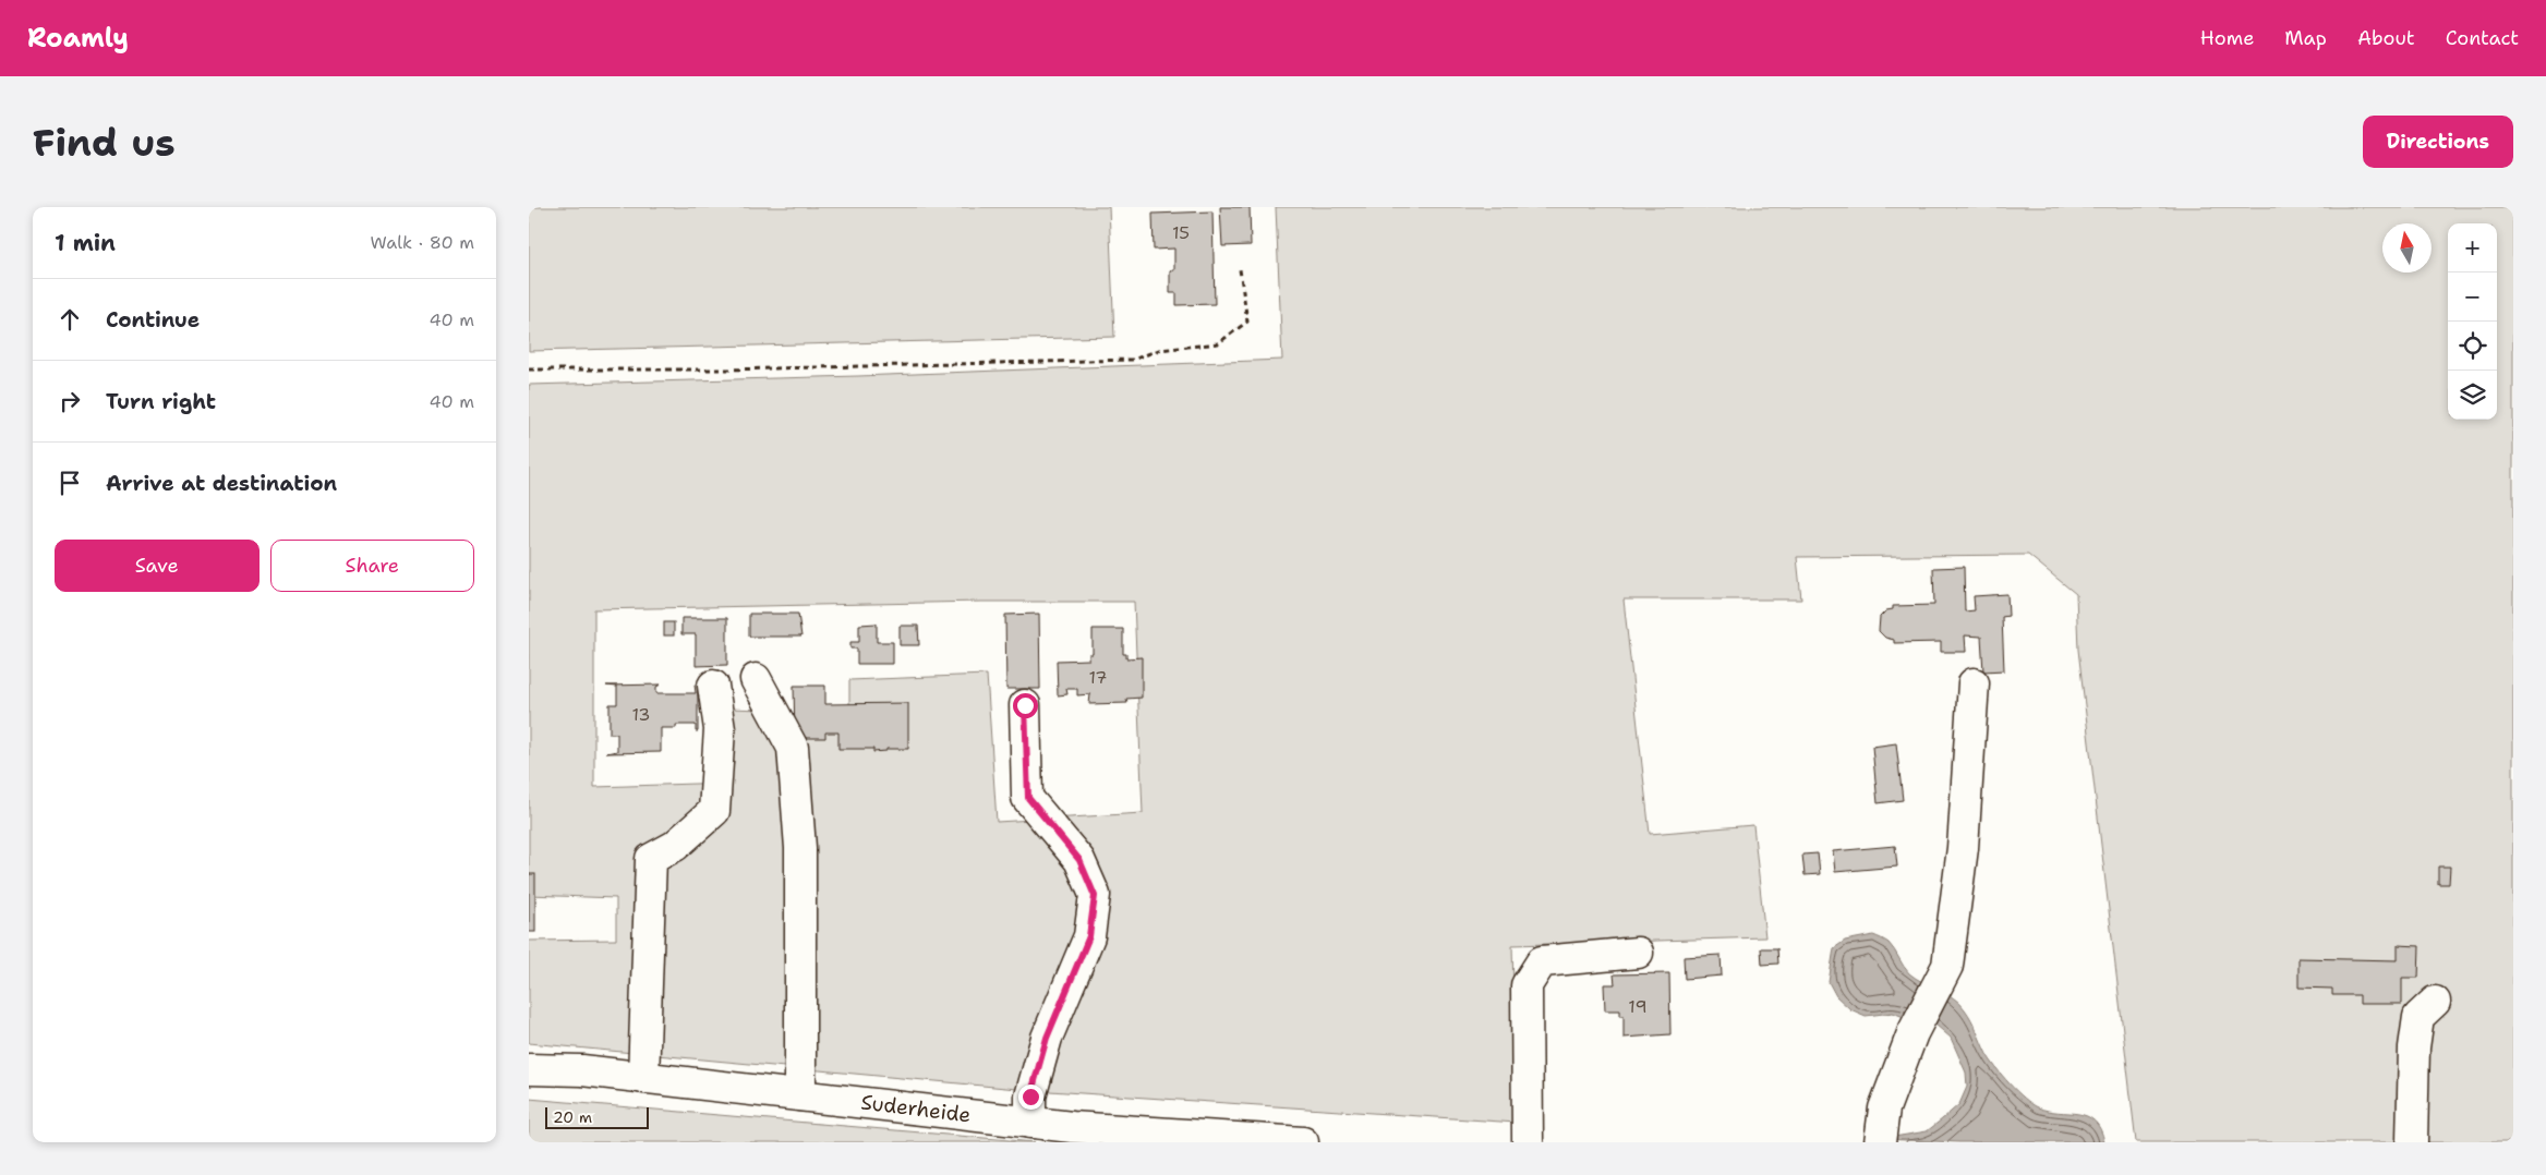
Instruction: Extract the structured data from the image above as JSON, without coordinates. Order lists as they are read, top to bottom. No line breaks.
{"streets":{"street":["Suderheide"]},"house_numbers":["15","17","13","19"],"scale_bar":"20 m","north":"top","page":{"header":"Roamly","nav":["Home","Map","About","Contact"],"buttons":["Directions",["Save","Share"]],"title":"Find us","heading":["1 min","Walk · 80 m"],"map_buttons":["+","−"],"list":[["Continue","40 m"],["Turn right","40 m"],"Arrive at destination"],"scale":"20 m"}}
